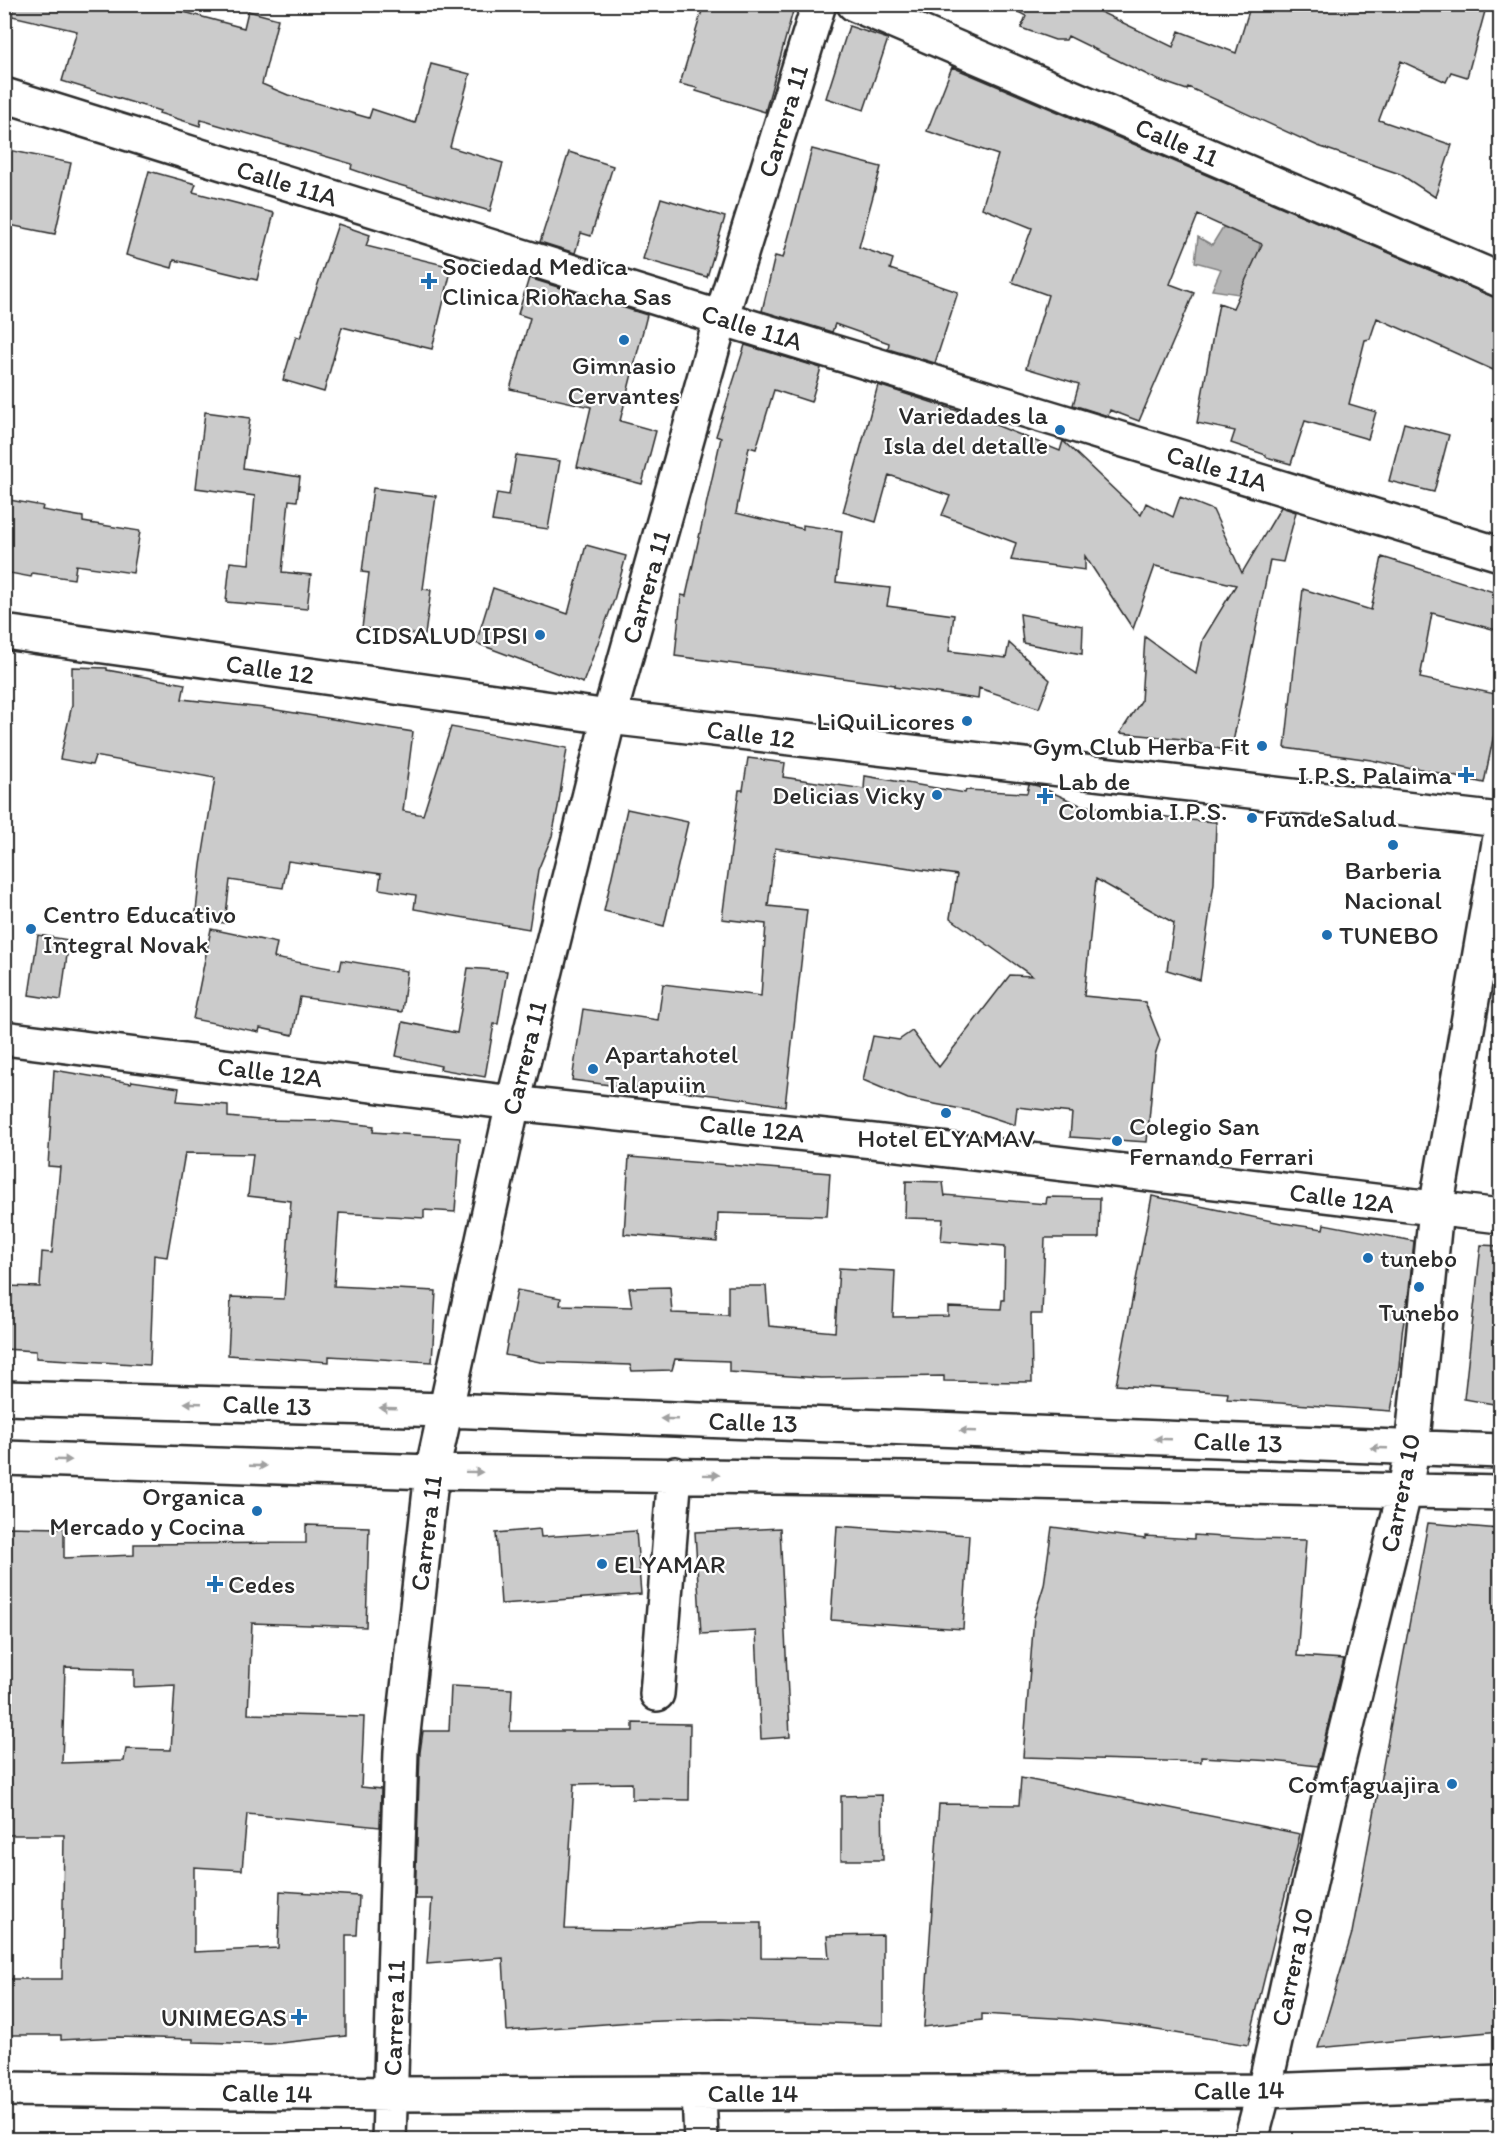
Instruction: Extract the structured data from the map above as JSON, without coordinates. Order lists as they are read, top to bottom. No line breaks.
{"streets":{"street":["Carrera 11","Calle 11","Calle 11A","Calle 12","Calle 12A","Calle 13","Carrera 10","Calle 14"]},"crossings":[["Carrera 11","Calle 11A"],["Carrera 11","Calle 12"],["Carrera 11","Calle 12A"],["Carrera 11","Calle 13"],["Carrera 11","Calle 14"],["Calle 12A","Carrera 10"],["Calle 13","Carrera 10"],["Carrera 10","Calle 14"]],"places":{"health":["Sociedad Medica Clinica Riohacha Sas","I.P.S. Palaima","Lab de Colombia I.P.S.","Cedes","UNIMEGAS"],"other":["Gimnasio Cervantes","Variedades la Isla del detalle","CIDSALUD IPSI","LiQuiLicores","Gym Club Herba Fit","Delicias Vicky","FundeSalud","Barberia Nacional","Centro Educativo Integral Novak","TUNEBO","Apartahotel Talapuiin","Hotel ELYAMAV","Colegio San Fernando Ferrari","tunebo","Tunebo","Organica Mercado y Cocina","ELYAMAR","Comfaguajira"]}}
